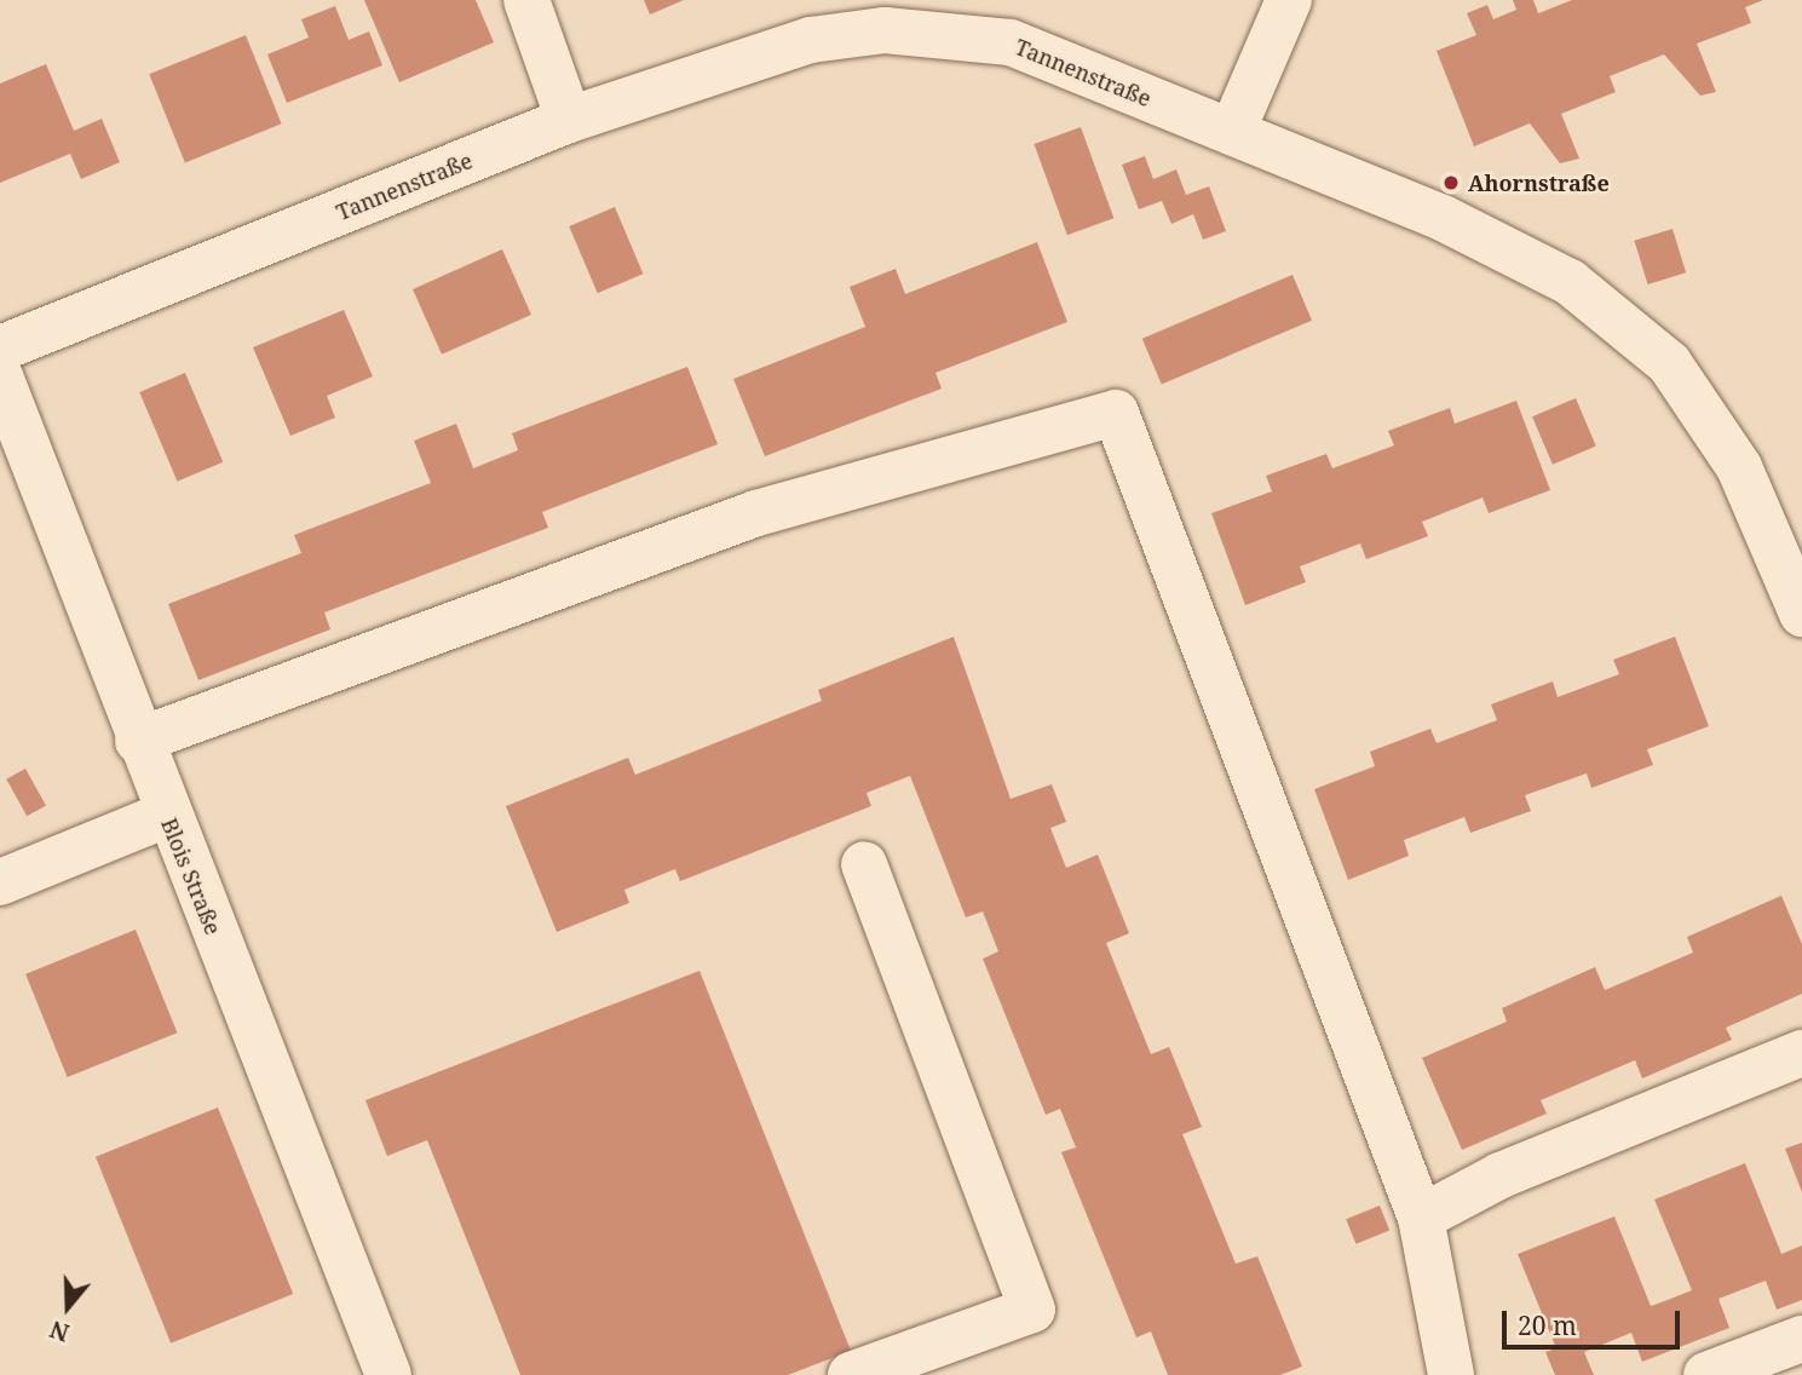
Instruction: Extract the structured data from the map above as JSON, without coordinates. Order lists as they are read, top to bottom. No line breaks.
{"streets":{"street":["Tannenstraße","Blois Straße"]},"places":["Ahornstraße"],"scale_bar":"20 m","north":"bottom"}
